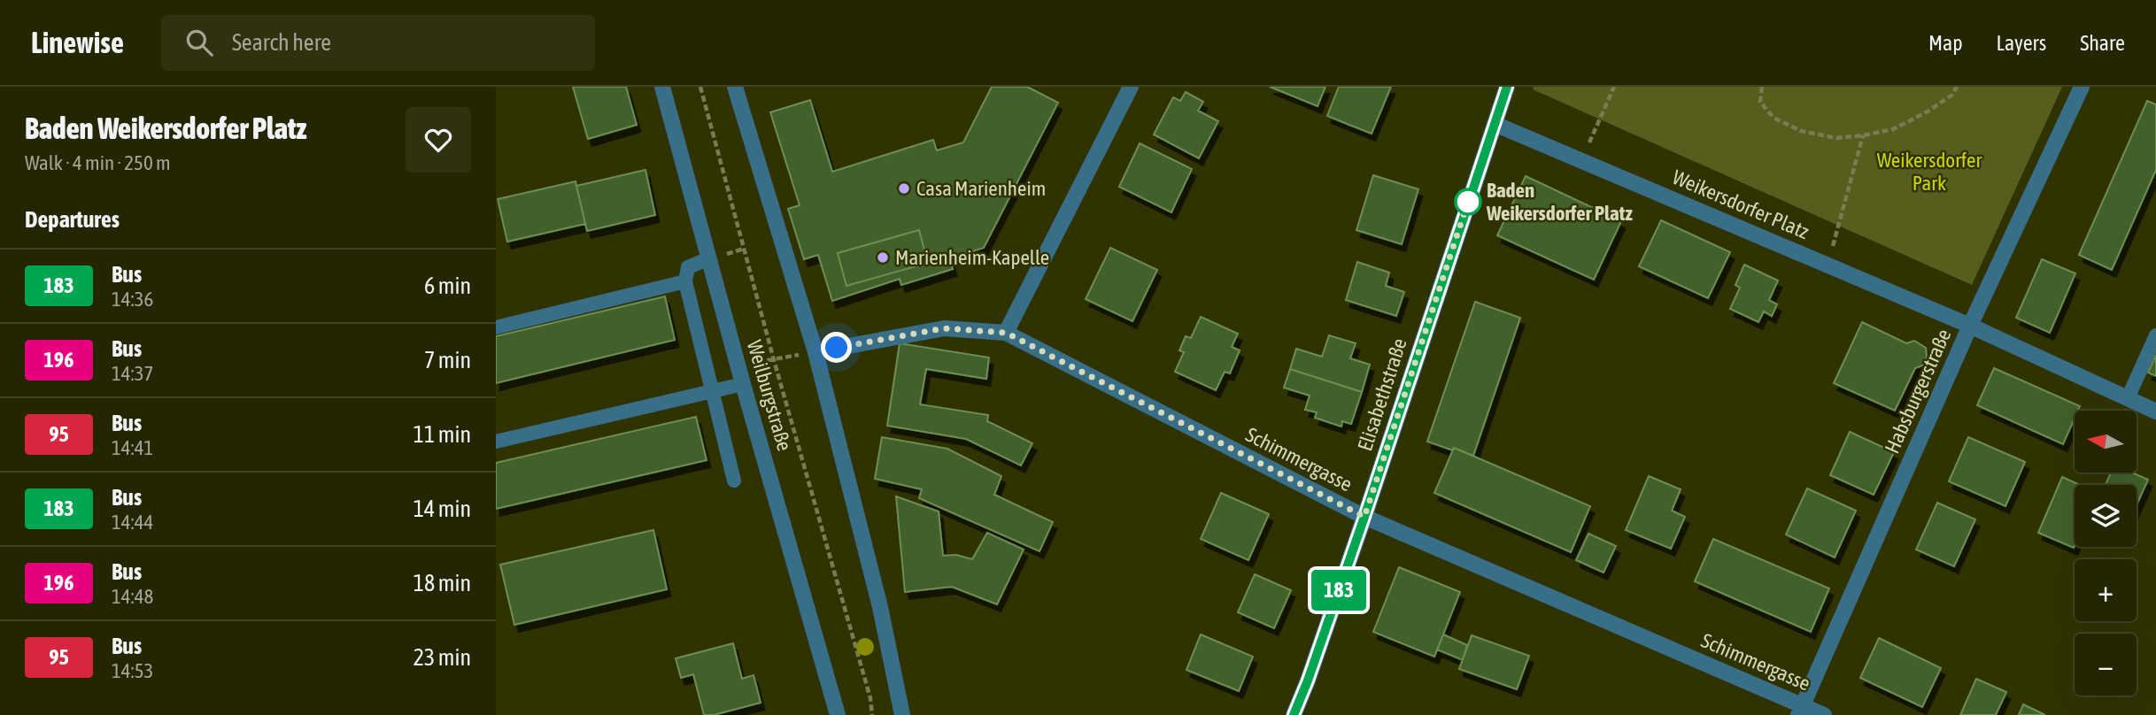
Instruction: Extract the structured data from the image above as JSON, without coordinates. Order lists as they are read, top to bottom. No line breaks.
{"streets":{"street":["Weikersdorfer Platz","Habsburgerstraße","Elisabethstraße","Weilburgstraße","Schimmergasse"]},"crossings":[["Weikersdorfer Platz","Habsburgerstraße"],["Weikersdorfer Platz","Elisabethstraße"],["Habsburgerstraße","Schimmergasse"],["Elisabethstraße","Schimmergasse"]],"parks":["Weikersdorfer Park"],"places":["Casa Marienheim","Baden Weikersdorfer Platz","Marienheim-Kapelle"],"lines":["bus line 183"],"north":"left","page":{"header":"Linewise","search":"Search here","nav":["Map","Layers","Share"],"heading":[["Baden Weikersdorfer Platz","Walk · 4 min · 250 m"],"Departures"],"on_map":"183","list":[{"mark":"183","name":"Bus","note":"14:36","value":"6 min"},{"mark":"196","name":"Bus","note":"14:37","value":"7 min"},{"mark":"95","name":"Bus","note":"14:41","value":"11 min"},{"mark":"183","name":"Bus","note":"14:44","value":"14 min"},{"mark":"196","name":"Bus","note":"14:48","value":"18 min"},{"mark":"95","name":"Bus","note":"14:53","value":"23 min"}],"map_buttons":["+","−"]}}
